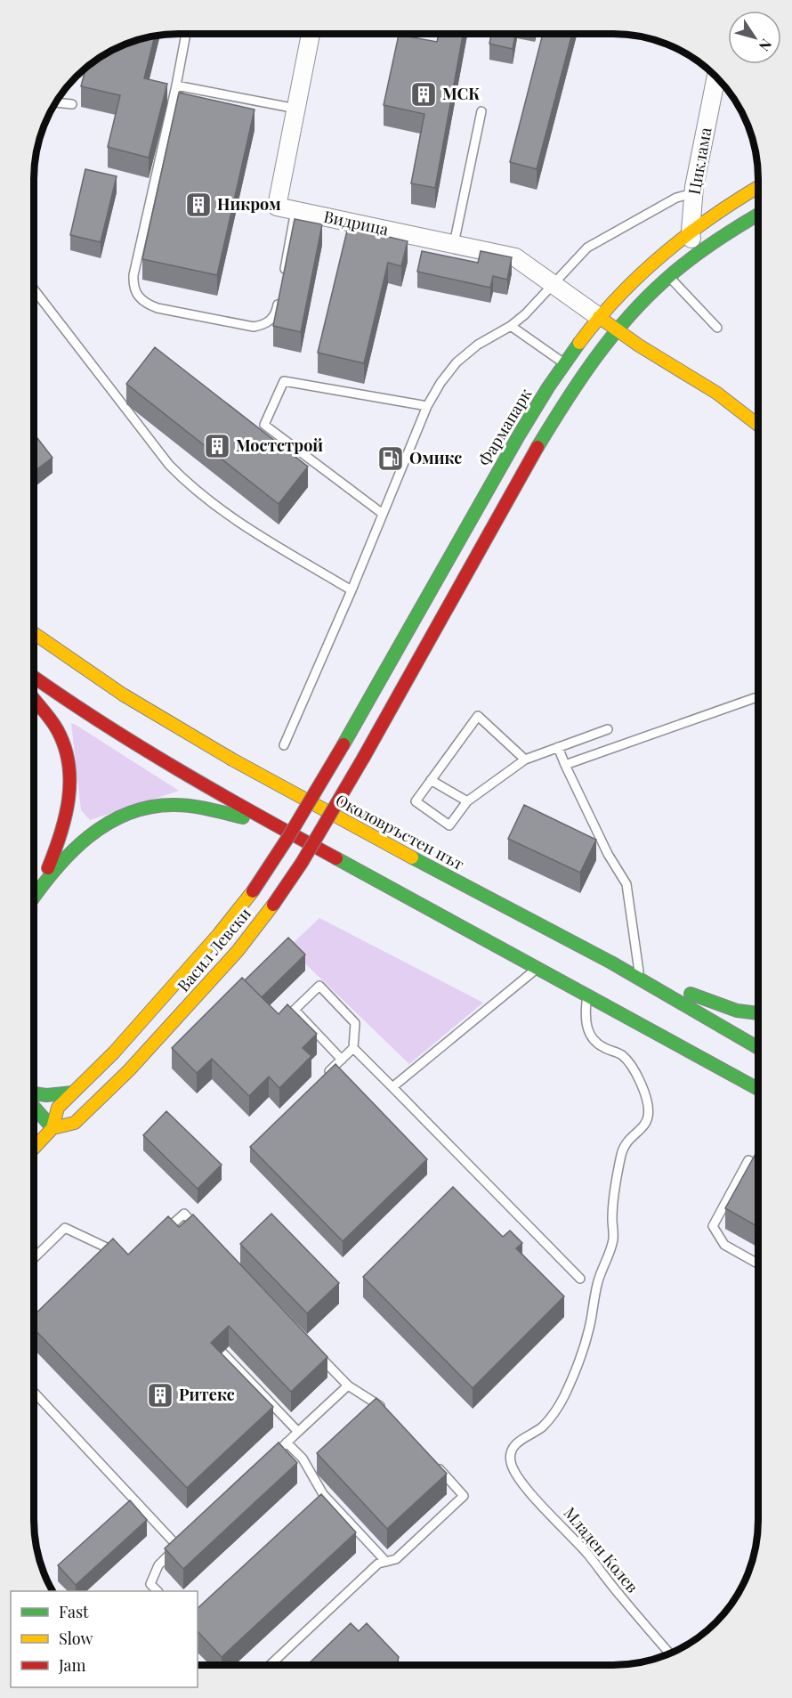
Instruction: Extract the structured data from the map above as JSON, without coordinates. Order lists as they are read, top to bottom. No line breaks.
{"streets":{"main road":["Фармапарк","Околовръстен път","Васил Левски"],"street":["Циклама","Видрица"],"lane":["Младен Колев"]},"crossings":[["Циклама","Фармапарк"],["Видрица","Фармапарк"],["Фармапарк","Васил Левски"]],"places":{"building":["МСК","Никром","Мостстрой","Ритекс"],"fuel station":["Омикс"]},"legend":["Fast","Slow","Jam"],"north":"bottom right"}
